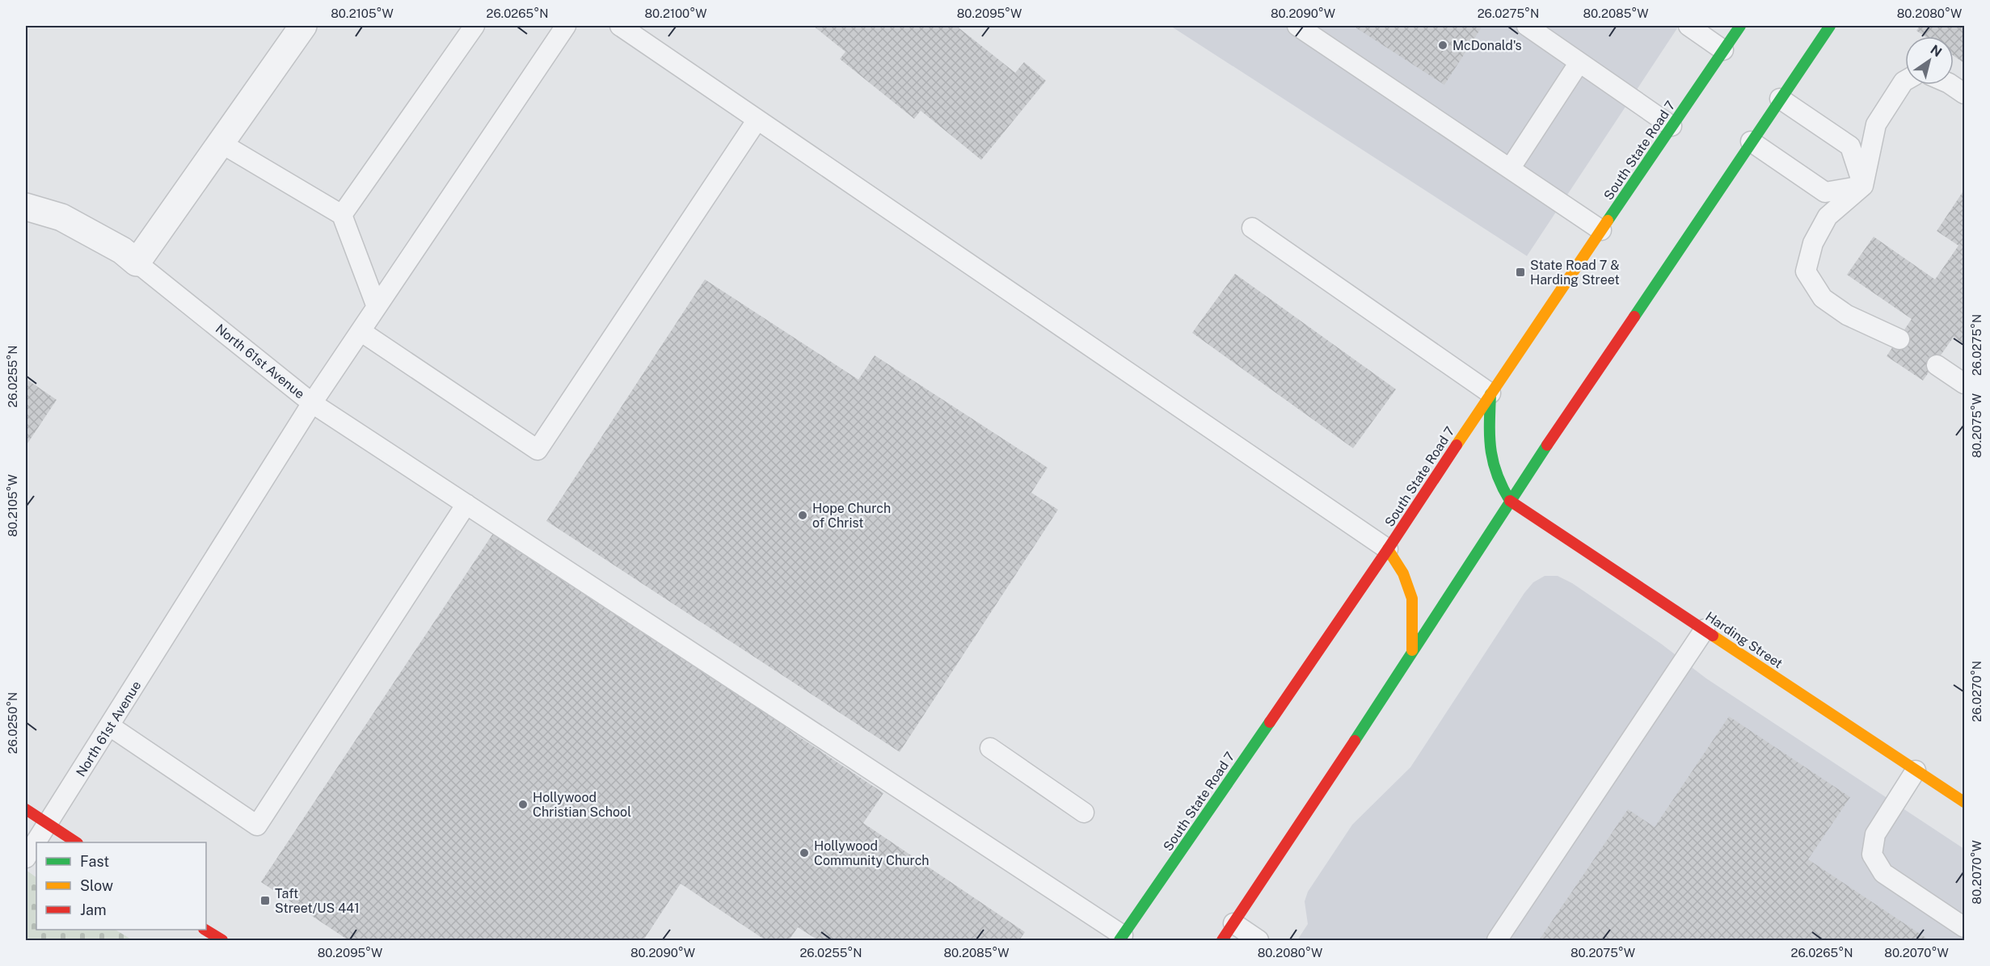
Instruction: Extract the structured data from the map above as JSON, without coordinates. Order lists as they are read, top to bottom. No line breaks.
{"streets":{"main road":["South State Road 7","Harding Street"],"lane":["North 61st Avenue"]},"places":{"other":["McDonald's","Hope Church of Christ","Hollywood Christian School","Hollywood Community Church"],"transit":["State Road 7 & Harding Street","Taft Street/US 441"]},"legend":["Fast","Slow","Jam"],"north":"top right","coordinates":["80.2105°W","26.0265°N","80.2100°W","80.2095°W","80.2090°W","26.0275°N","80.2085°W","80.2080°W","26.0255°N","80.2075°W","26.0270°N","26.0250°N","80.2070°W"]}
